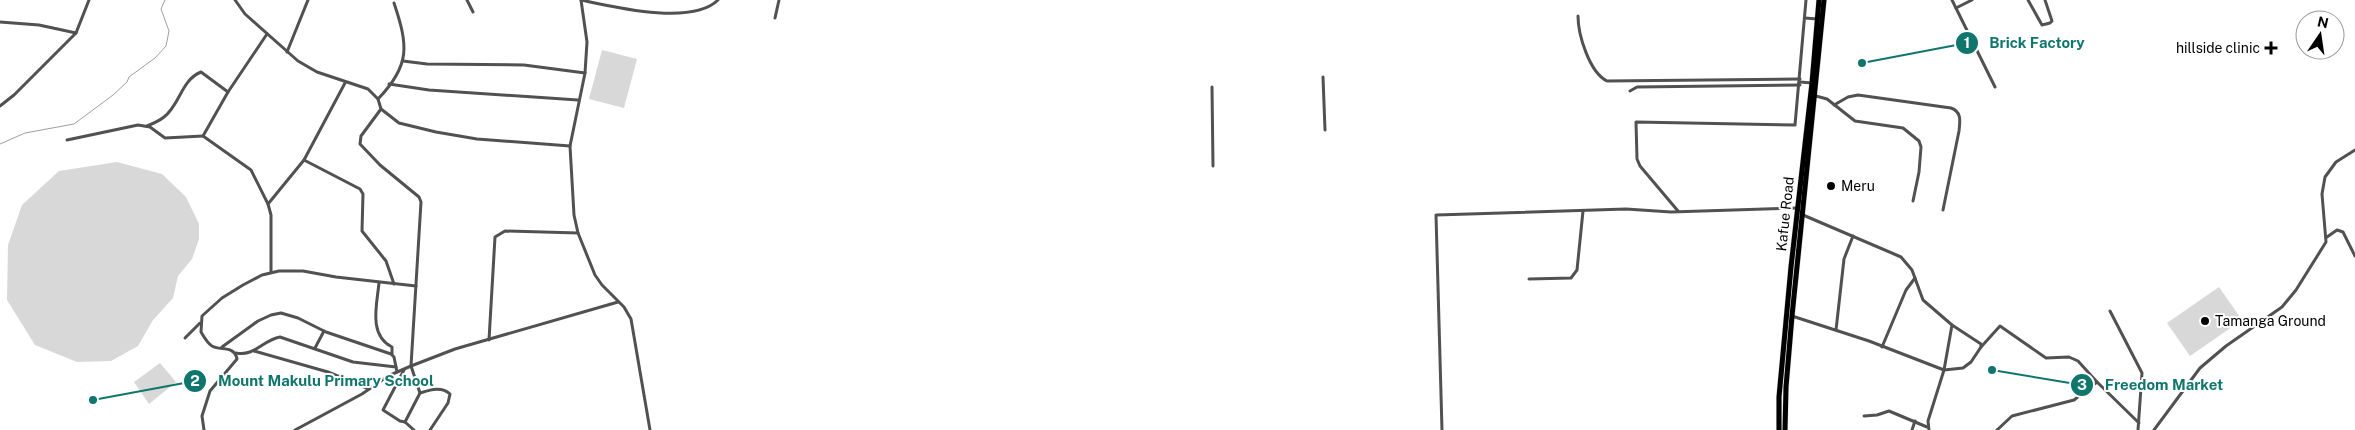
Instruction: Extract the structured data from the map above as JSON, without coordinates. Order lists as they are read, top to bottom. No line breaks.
{"streets":{"highway":["Kafue Road"]},"places":{"health":["hillside clinic"],"other":["Brick Factory","Meru","Tamanga Ground","Freedom Market","Mount Makulu Primary School"]},"north":"top"}
